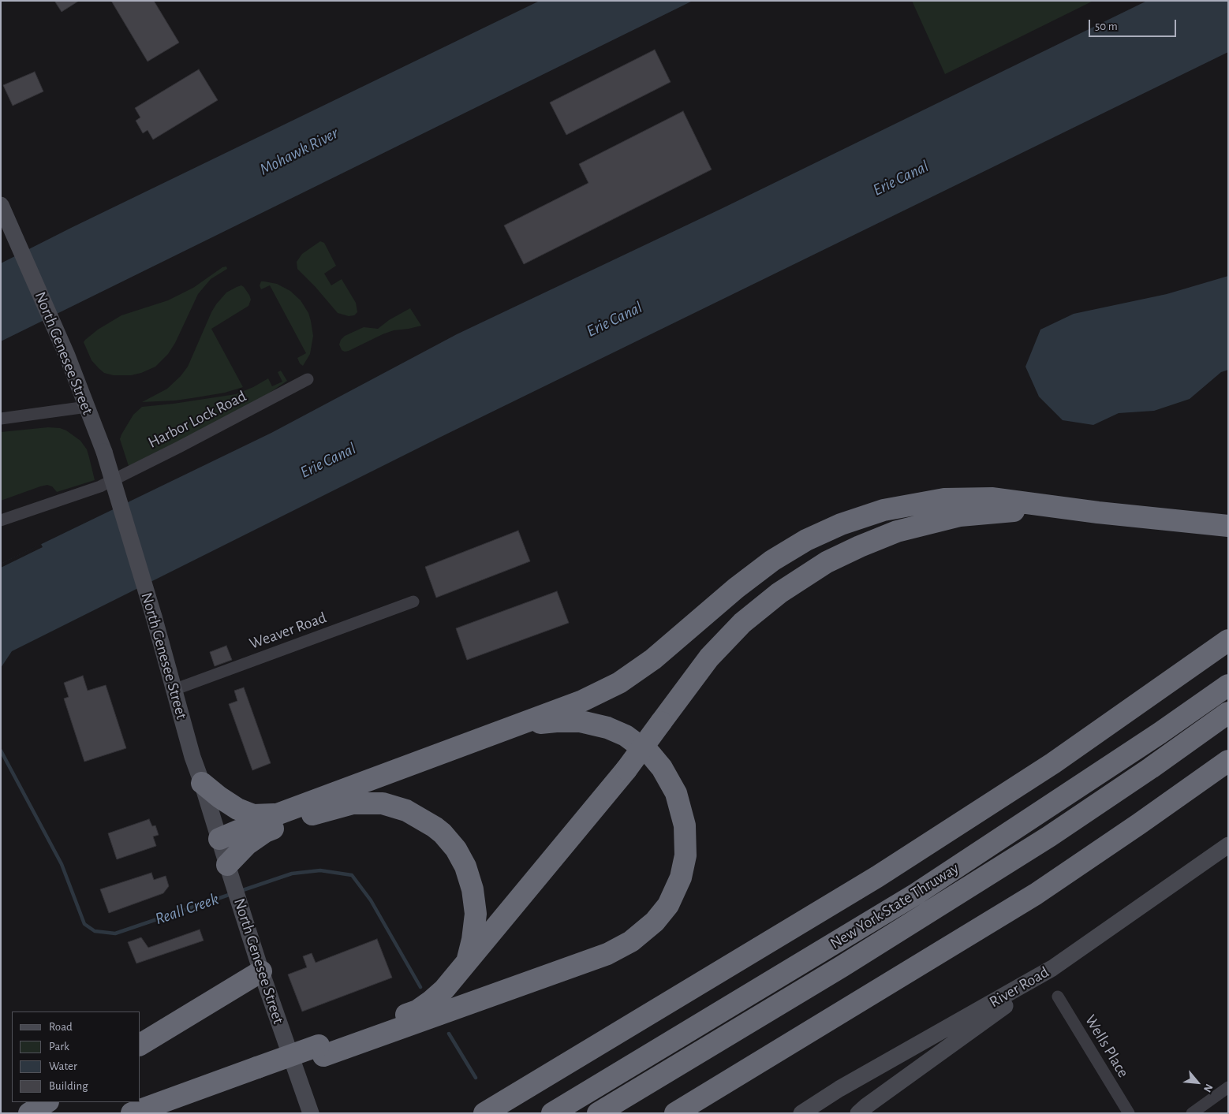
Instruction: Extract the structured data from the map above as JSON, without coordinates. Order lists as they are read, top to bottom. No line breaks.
{"streets":{"highway":["New York State Thruway"],"main road":["North Genesee Street","River Road"],"street":["Harbor Lock Road","Weaver Road","Wells Place"]},"crossings":[["North Genesee Street","Weaver Road"]],"water":["Mohawk River","Erie Canal","Reall Creek"],"legend":["Road","Park","Water","Building"],"scale_bar":"50 m","north":"bottom right"}
